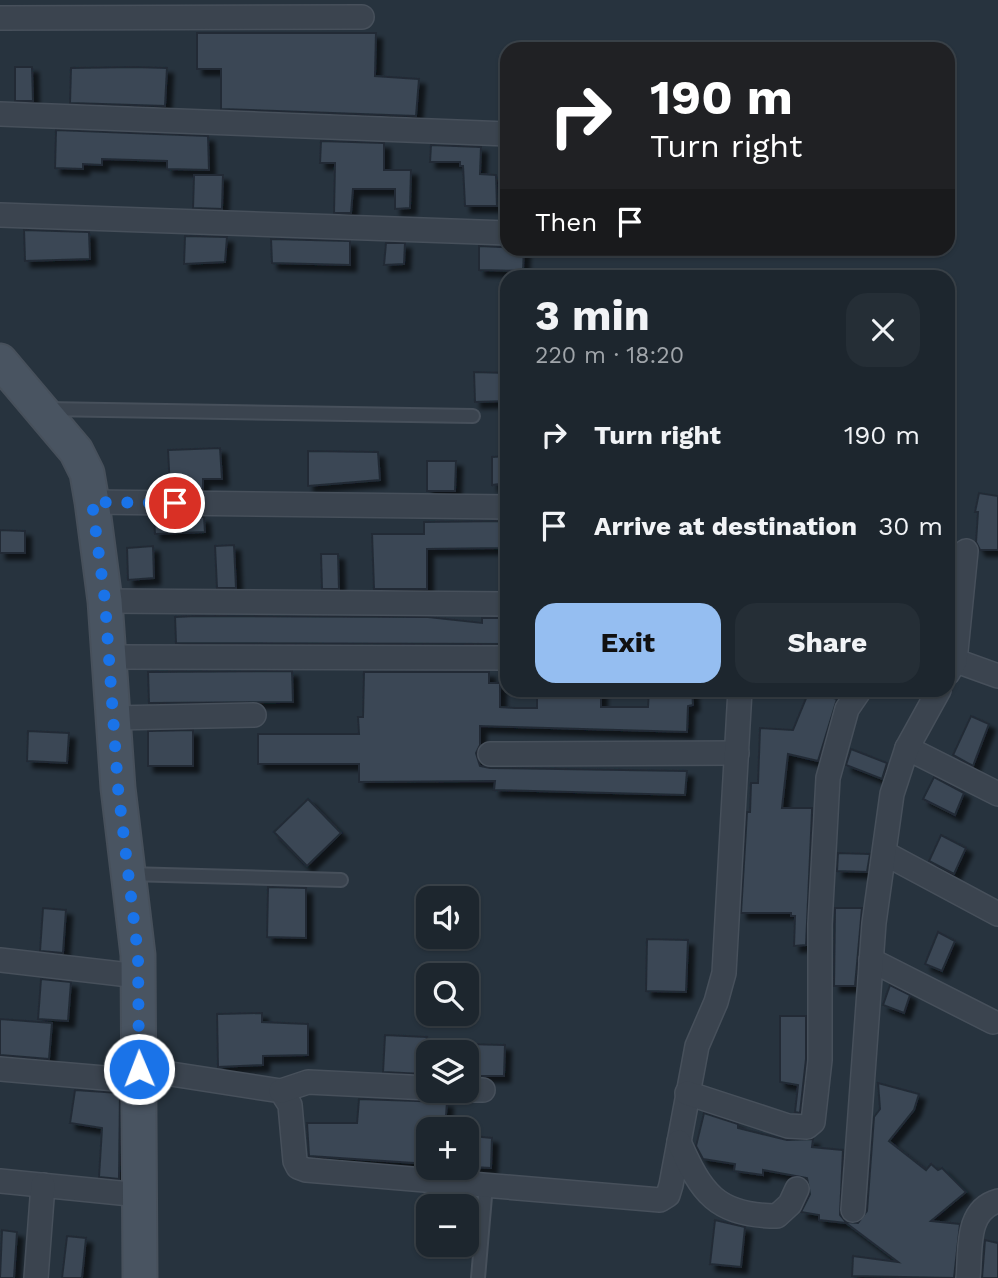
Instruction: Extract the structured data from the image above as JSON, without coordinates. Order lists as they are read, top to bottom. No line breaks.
{"page":{"turn":["190 m","Turn right"],"then":"Then","heading":["3 min","220 m · 18:20"],"list":[{"name":"Turn right","value":"190 m"},{"name":"Arrive at destination","value":"30 m"}],"buttons":["Exit","Share"],"map_buttons":["+","−"]}}
